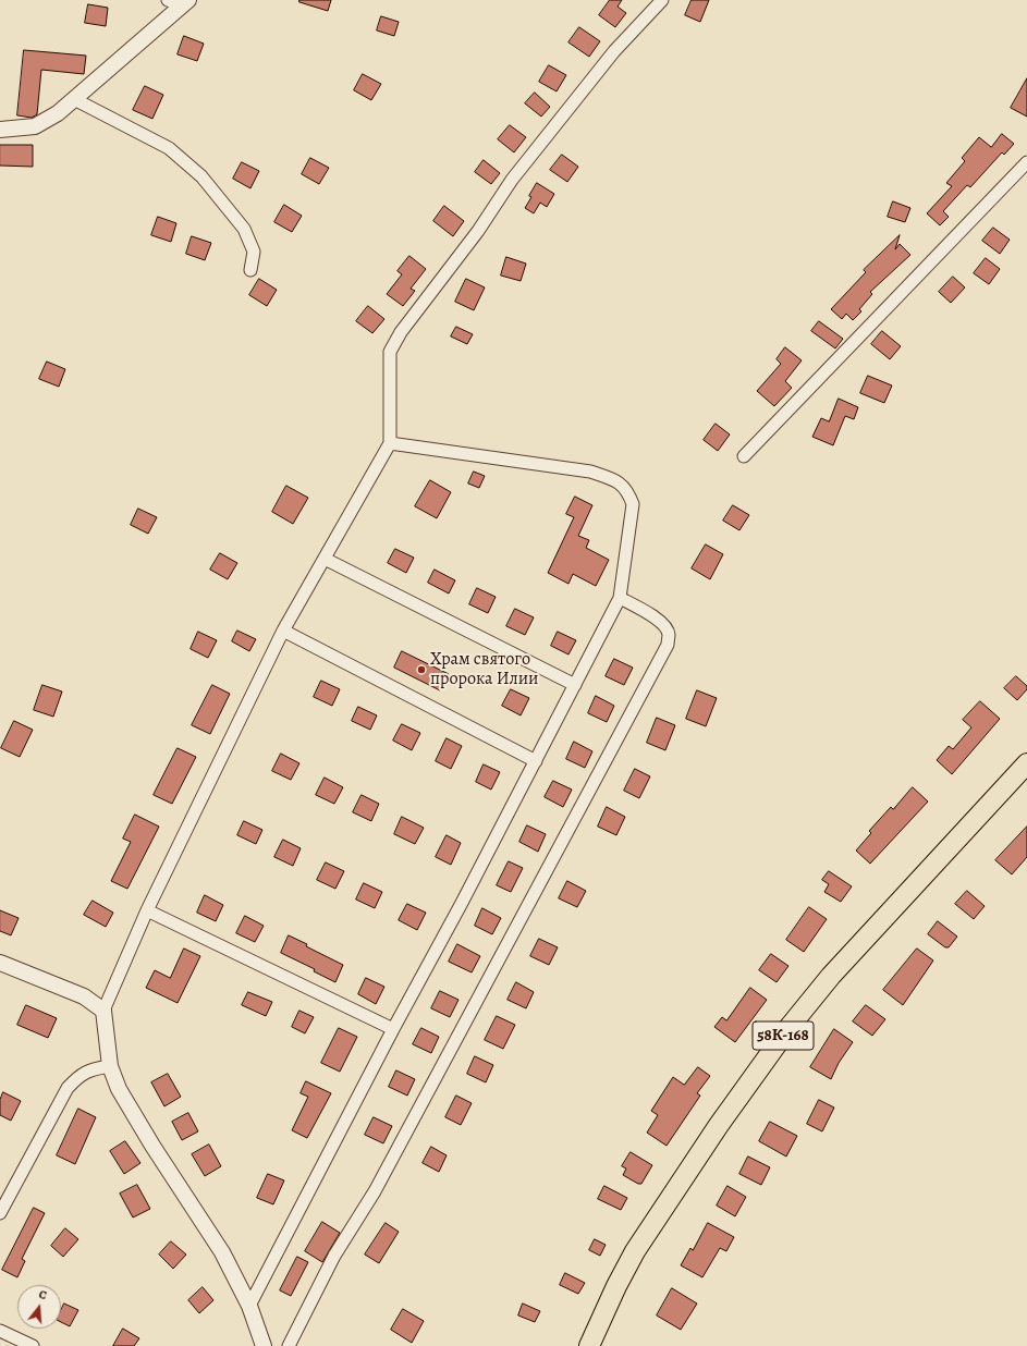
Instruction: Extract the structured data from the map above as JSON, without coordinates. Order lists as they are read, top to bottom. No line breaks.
{"streets":{"main road":["58К-168"]},"places":["Храм святого пророка Илии"],"north":"top"}
